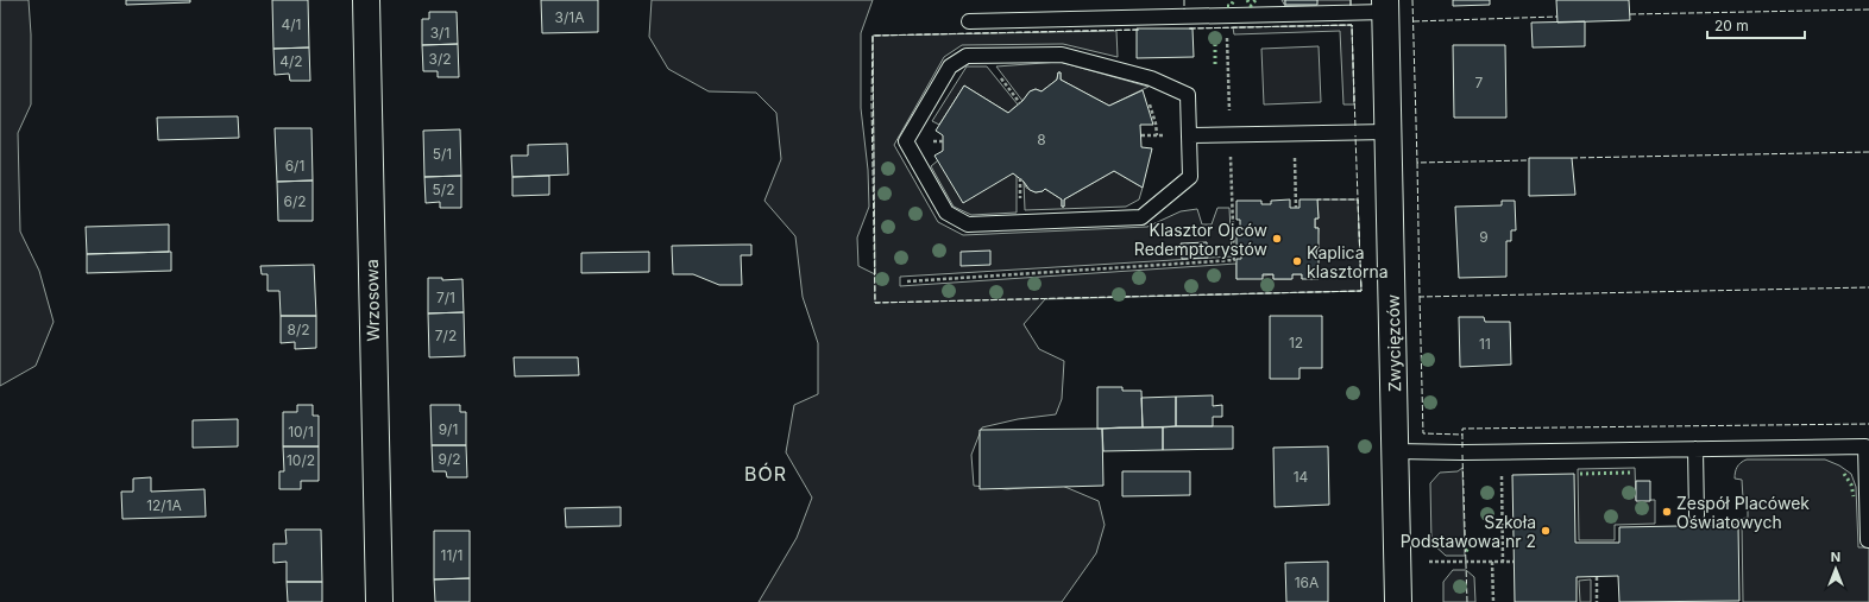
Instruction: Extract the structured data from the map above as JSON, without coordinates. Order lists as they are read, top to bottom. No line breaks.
{"streets":{"street":["Wrzosowa","Zwycięzców"]},"districts":["BÓR"],"places":["Klasztor Ojców Redemptorystów","Kaplica klasztorna","Zespół Placówek Oświatowych","Szkoła Podstawowa nr 2"],"house_numbers":["3/1A","4/1","3/1","3/2","4/2","7","8","5/1","6/1","5/2","6/2","9","7/1","8/2","7/2","12","11","9/1","10/1","9/2","10/2","14","12/1A","11/1","16A"],"scale_bar":"20 m","north":"top"}
